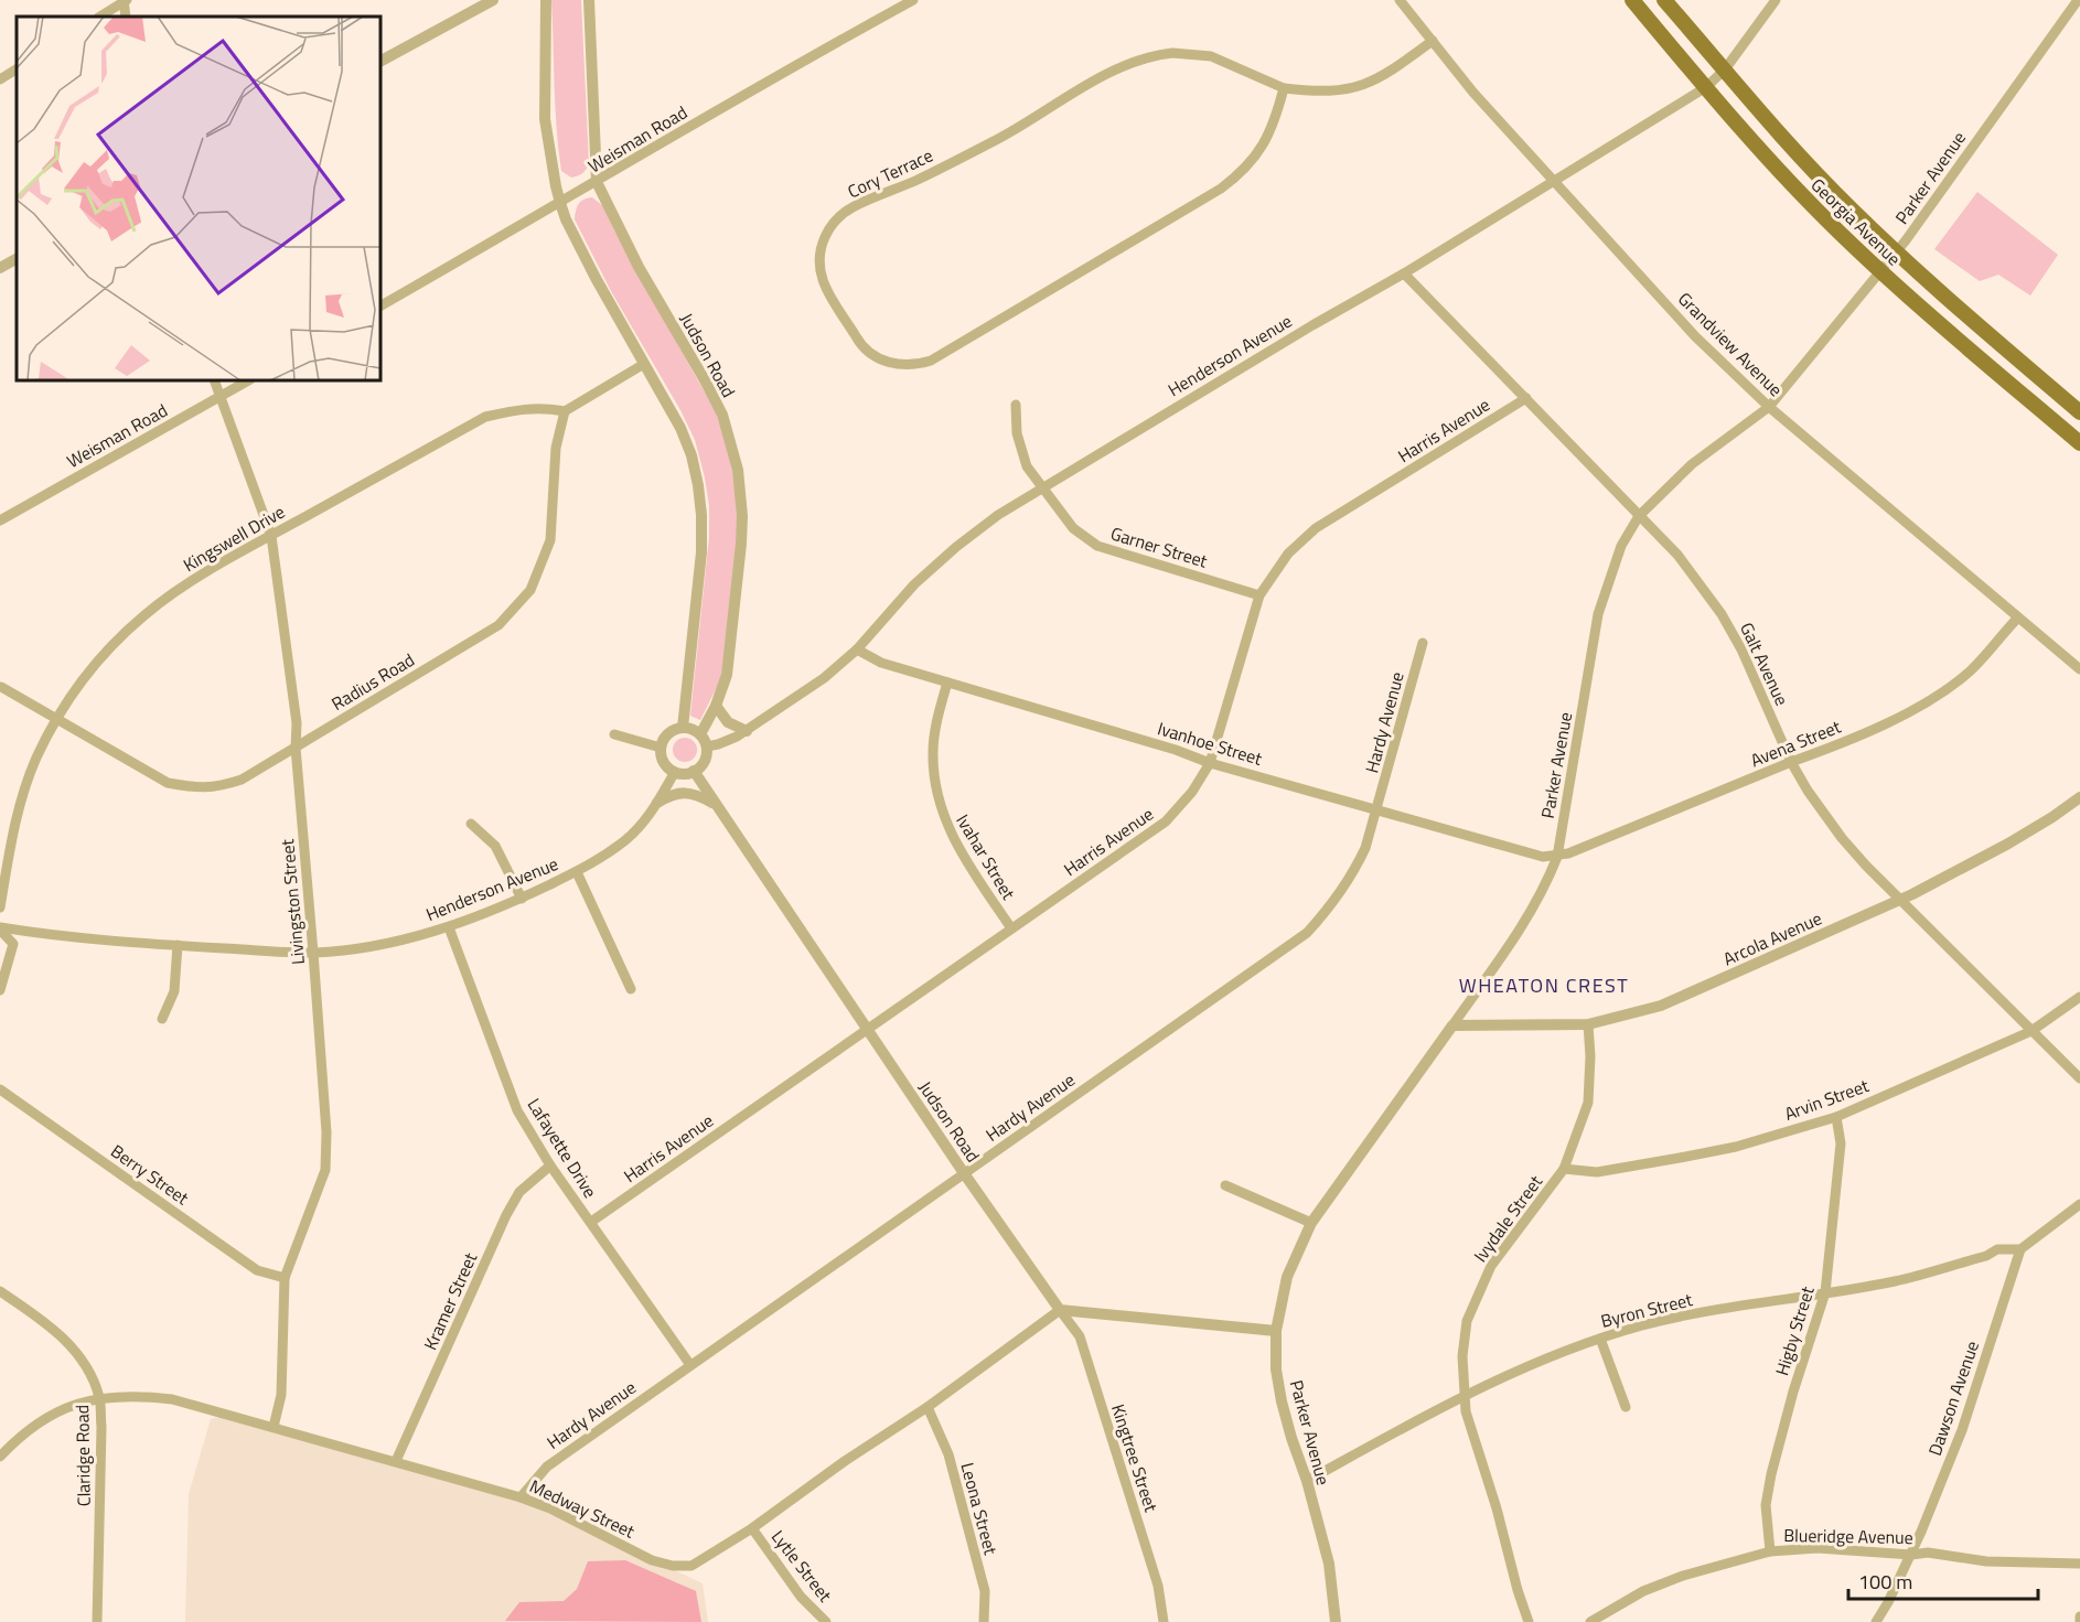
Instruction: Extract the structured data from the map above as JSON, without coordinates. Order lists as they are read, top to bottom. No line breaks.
{"streets":{"main road":["Georgia Avenue"],"street":["Weisman Road","Cory Terrace","Parker Avenue","Grandview Avenue","Judson Road","Henderson Avenue","Harris Avenue","Kingswell Drive","Garner Street","Galt Avenue","Radius Road","Hardy Avenue","Ivanhoe Street","Avena Street","Ivahar Street","Livingston Street","Arcola Avenue","Arvin Street","Lafayette Drive","Berry Street","Ivydale Street","Kramer Street","Byron Street","Higby Street","Dawson Avenue","Claridge Road","Kingtree Street","Medway Street","Leona Street","Blueridge Avenue","Lytle Street"]},"crossings":[["Weisman Road","Judson Road"],["Weisman Road","Livingston Street"],["Cory Terrace","Grandview Avenue"],["Parker Avenue","Georgia Avenue"],["Parker Avenue","Grandview Avenue"],["Parker Avenue","Galt Avenue"],["Parker Avenue","Ivanhoe Street"],["Parker Avenue","Avena Street"],["Parker Avenue","Arcola Avenue"],["Parker Avenue","Byron Street"],["Georgia Avenue","Henderson Avenue"],["Grandview Avenue","Henderson Avenue"],["Grandview Avenue","Avena Street"],["Judson Road","Henderson Avenue"],["Judson Road","Harris Avenue"],["Judson Road","Hardy Avenue"],["Judson Road","Kingtree Street"],["Judson Road","Medway Street"],["Henderson Avenue","Garner Street"],["Henderson Avenue","Galt Avenue"],["Henderson Avenue","Ivanhoe Street"],["Henderson Avenue","Livingston Street"],["Henderson Avenue","Lafayette Drive"],["Harris Avenue","Garner Street"],["Harris Avenue","Galt Avenue"],["Harris Avenue","Ivanhoe Street"],["Harris Avenue","Ivahar Street"],["Harris Avenue","Lafayette Drive"],["Kingswell Drive","Radius Road"],["Kingswell Drive","Livingston Street"],["Galt Avenue","Avena Street"],["Galt Avenue","Arcola Avenue"],["Galt Avenue","Arvin Street"],["Radius Road","Livingston Street"],["Hardy Avenue","Ivanhoe Street"],["Hardy Avenue","Lafayette Drive"],["Hardy Avenue","Medway Street"],["Ivanhoe Street","Avena Street"],["Ivanhoe Street","Ivahar Street"],["Livingston Street","Berry Street"],["Livingston Street","Medway Street"],["Arcola Avenue","Ivydale Street"],["Arvin Street","Ivydale Street"],["Arvin Street","Higby Street"],["Lafayette Drive","Kramer Street"],["Ivydale Street","Byron Street"],["Kramer Street","Medway Street"],["Byron Street","Higby Street"],["Byron Street","Dawson Avenue"],["Higby Street","Blueridge Avenue"],["Dawson Avenue","Blueridge Avenue"],["Claridge Road","Medway Street"],["Kingtree Street","Medway Street"],["Medway Street","Leona Street"],["Medway Street","Lytle Street"]],"districts":["WHEATON CREST"],"scale_bar":"100 m"}
